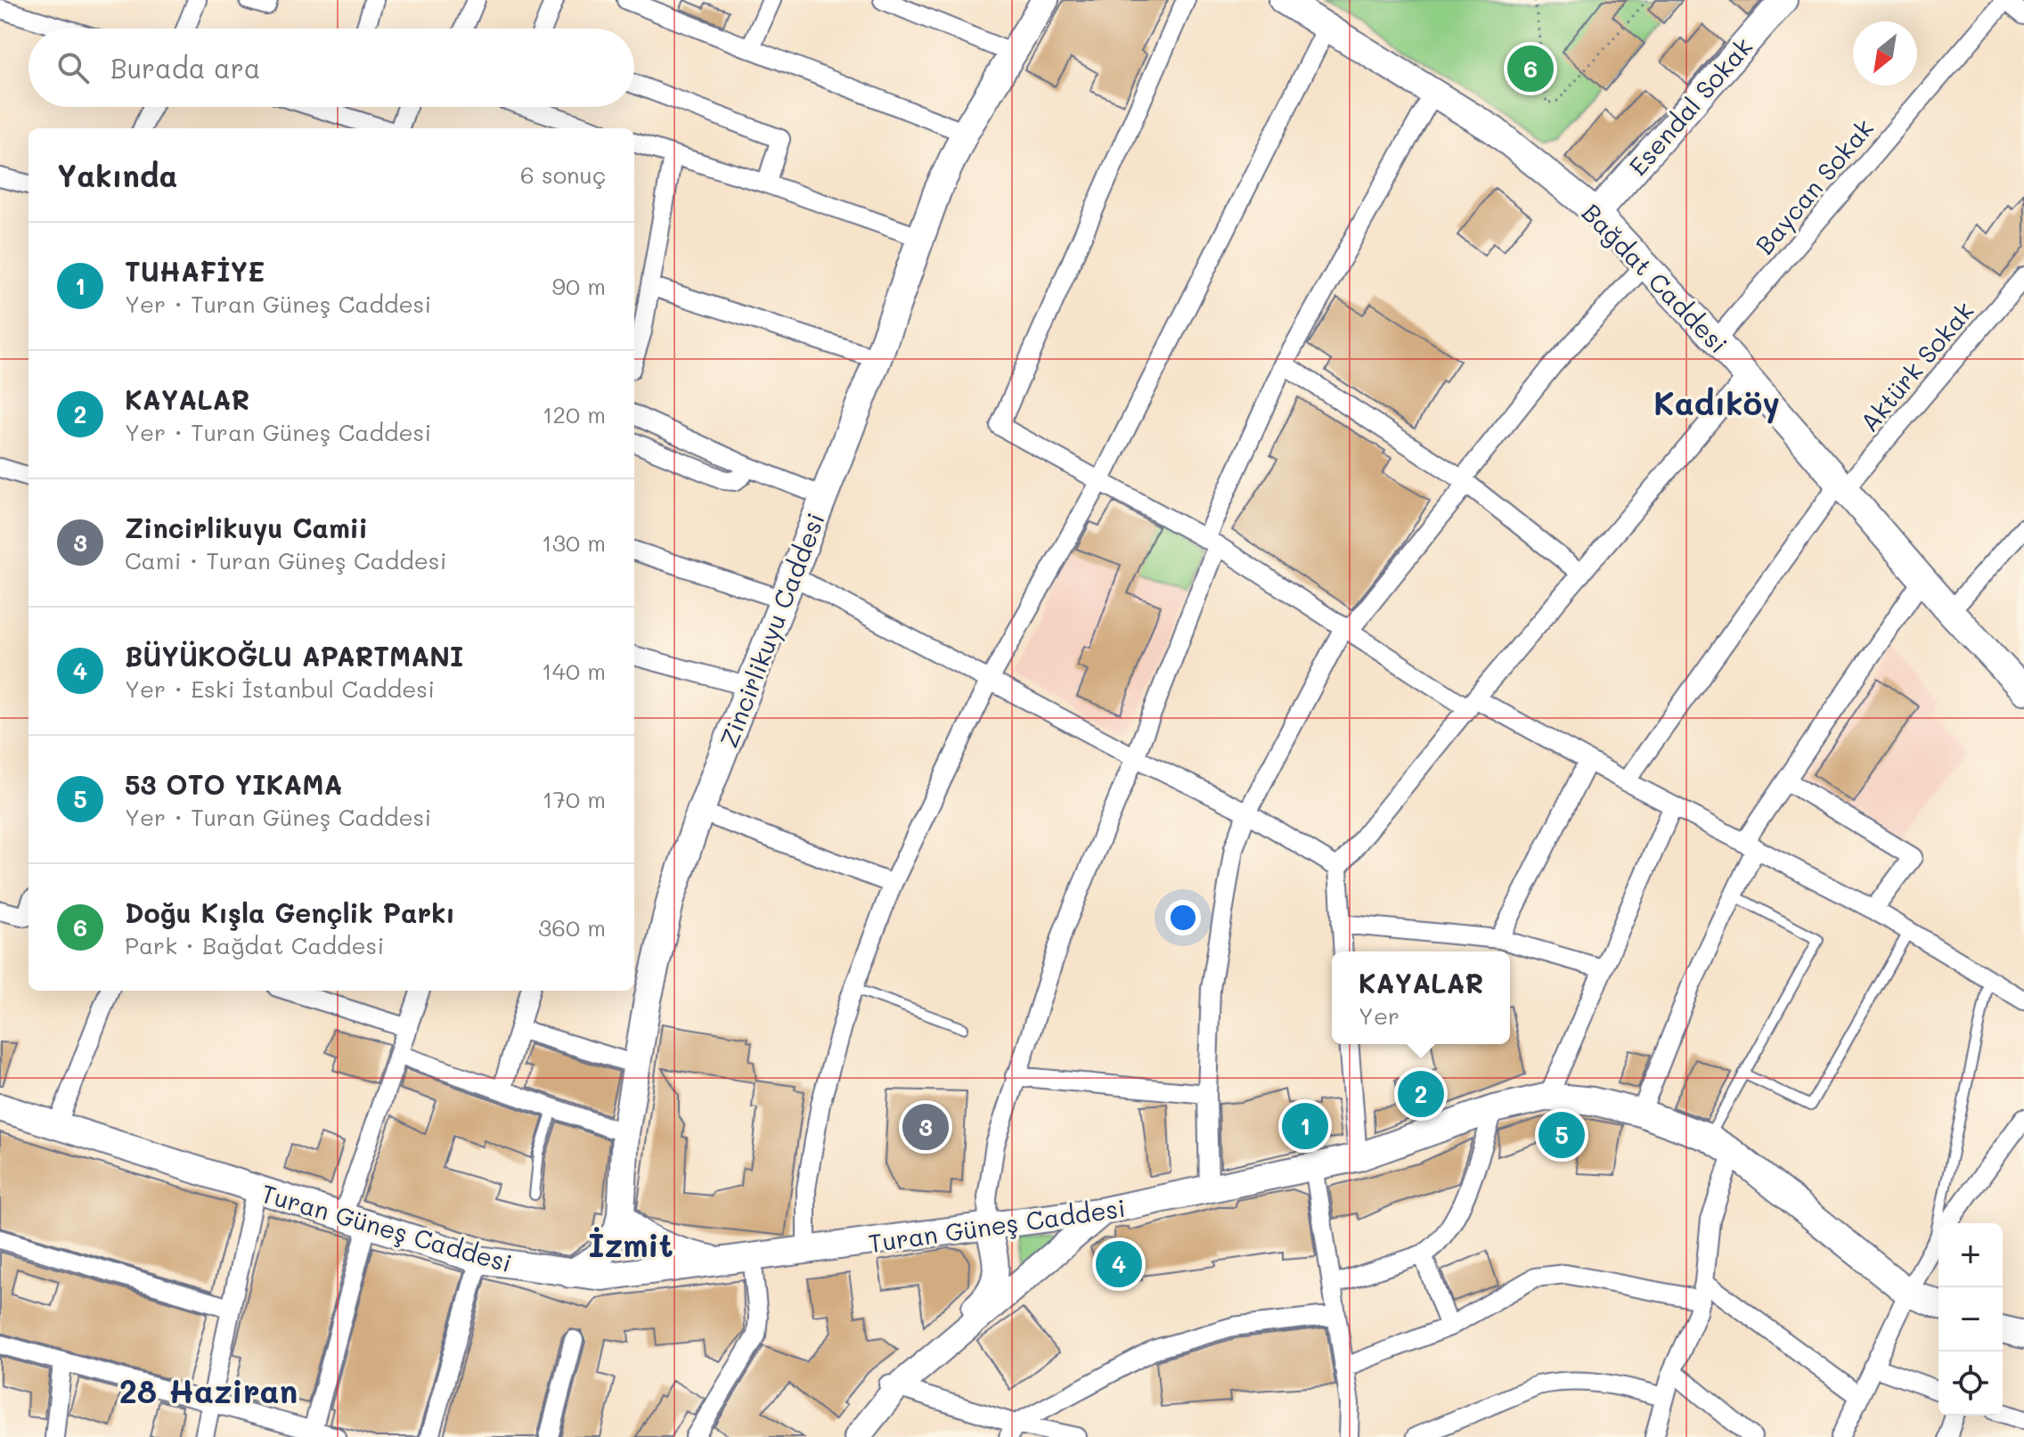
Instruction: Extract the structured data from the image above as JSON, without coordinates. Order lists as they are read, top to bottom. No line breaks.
{"streets":{"main road":["Esendal Sokak","Bağdat Caddesi","Zincirlikuyu Caddesi","Turan Güneş Caddesi"],"street":["Baycan Sokak","Aktürk Sokak"]},"crossings":[["Esendal Sokak","Bağdat Caddesi"],["Baycan Sokak","Bağdat Caddesi"],["Bağdat Caddesi","Aktürk Sokak"],["Zincirlikuyu Caddesi","Turan Güneş Caddesi"]],"districts":["Kadıköy","İzmit","28 Haziran"],"north":"bottom left","page":{"search":"Burada ara","pins":["6","2","1","3","5","4"],"heading":["Yakında","6 sonuç"],"list":[{"mark":"1","name":"TUHAFİYE","note":"Yer · Turan Güneş Caddesi","value":"90 m"},{"mark":"2","name":"KAYALAR","note":"Yer · Turan Güneş Caddesi","value":"120 m"},{"mark":"3","name":"Zincirlikuyu Camii","note":"Cami · Turan Güneş Caddesi","value":"130 m"},{"mark":"4","name":"BÜYÜKOĞLU APARTMANI","note":"Yer · Eski İstanbul Caddesi","value":"140 m"},{"mark":"5","name":"53 OTO YIKAMA","note":"Yer · Turan Güneş Caddesi","value":"170 m"},{"mark":"6","name":"Doğu Kışla Gençlik Parkı","note":"Park · Bağdat Caddesi","value":"360 m"}],"popup":["KAYALAR","Yer"],"map_buttons":["+","−"]}}
